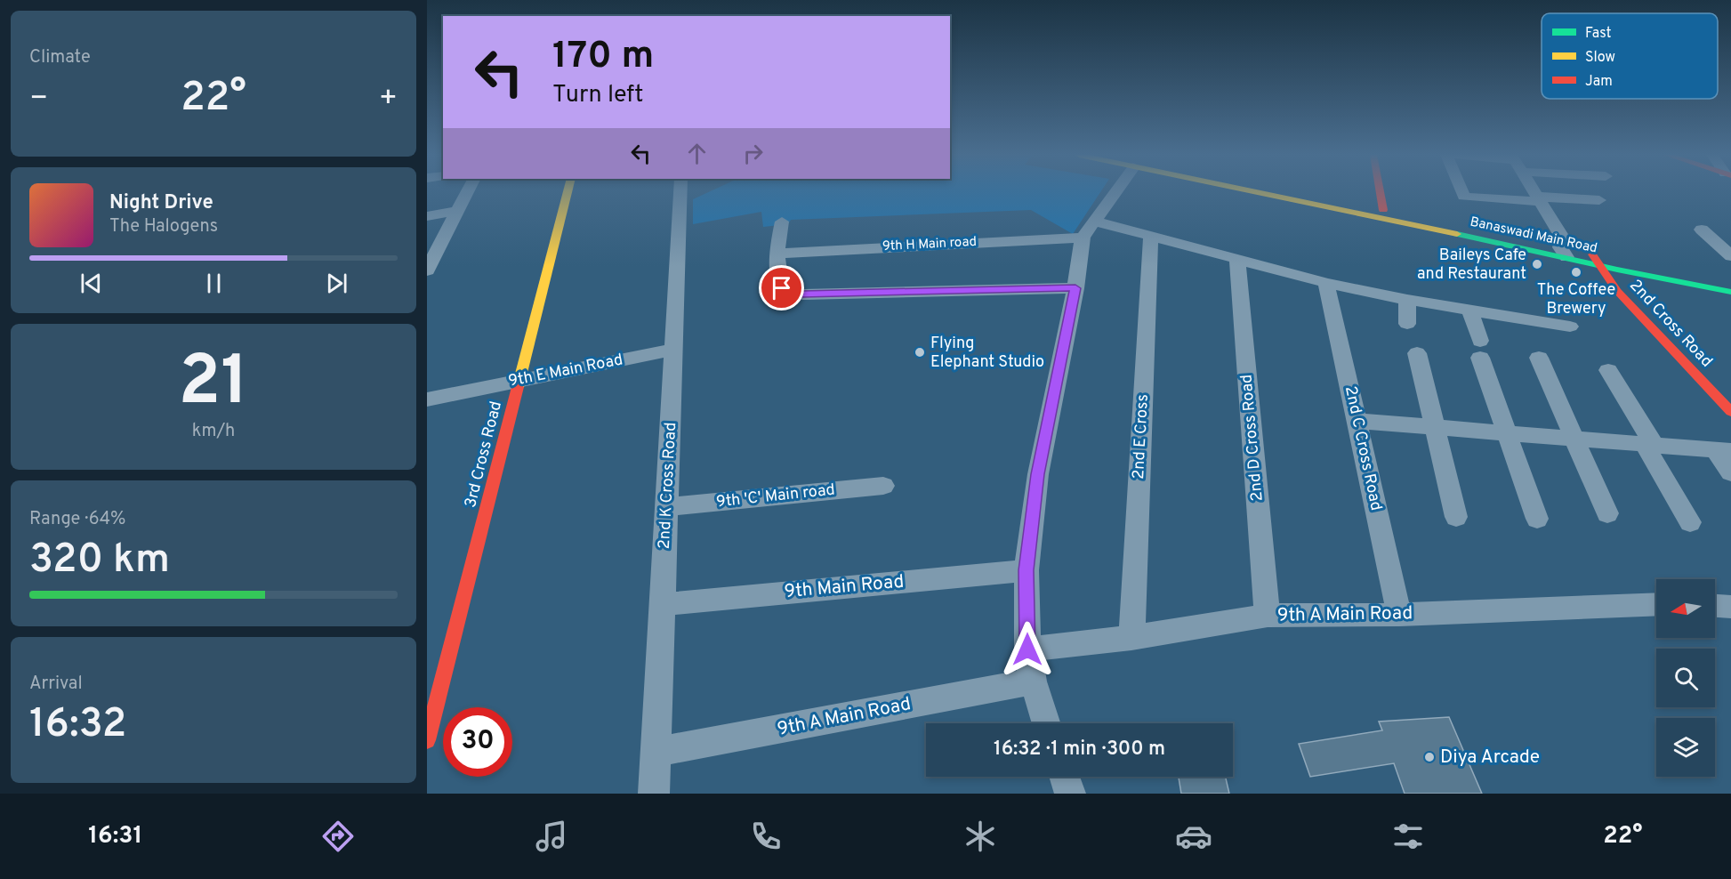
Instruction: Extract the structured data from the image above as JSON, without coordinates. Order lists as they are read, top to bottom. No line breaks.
{"streets":{"main road":["Banaswadi Main Road","2nd Cross Road","3rd Cross Road"],"street":["9th H Main road","9th E Main Road","2nd E Cross","2nd D Cross Road","2nd C Cross Road","2nd K Cross Road","9th 'C' Main road","9th Main Road","9th A Main Road"]},"crossings":[["Banaswadi Main Road","2nd Cross Road"],["9th H Main road","2nd E Cross"],["9th H Main road","2nd D Cross Road"],["9th H Main road","2nd C Cross Road"],["9th E Main Road","3rd Cross Road"],["9th E Main Road","2nd K Cross Road"],["2nd E Cross","9th A Main Road"],["2nd D Cross Road","9th A Main Road"],["2nd C Cross Road","9th A Main Road"],["2nd K Cross Road","9th 'C' Main road"],["2nd K Cross Road","9th Main Road"],["2nd K Cross Road","9th A Main Road"]],"places":["Baileys Cafe and Restaurant","The Coffee Brewery","Flying Elephant Studio","Diya Arcade"],"legend":["Fast","Slow","Jam"],"north":"left","page":{"tile":["Climate",["21","km/h"],["Range · 64%","320 km"],["Arrival","16:32"]],"turn":["170 m","Turn left"],"heat":["−","22°","+"],"song":["Night Drive","The Halogens"],"limit":"30","trip":"16:32 · 1 min · 300 m","tabs":["16:31","22°"]}}
